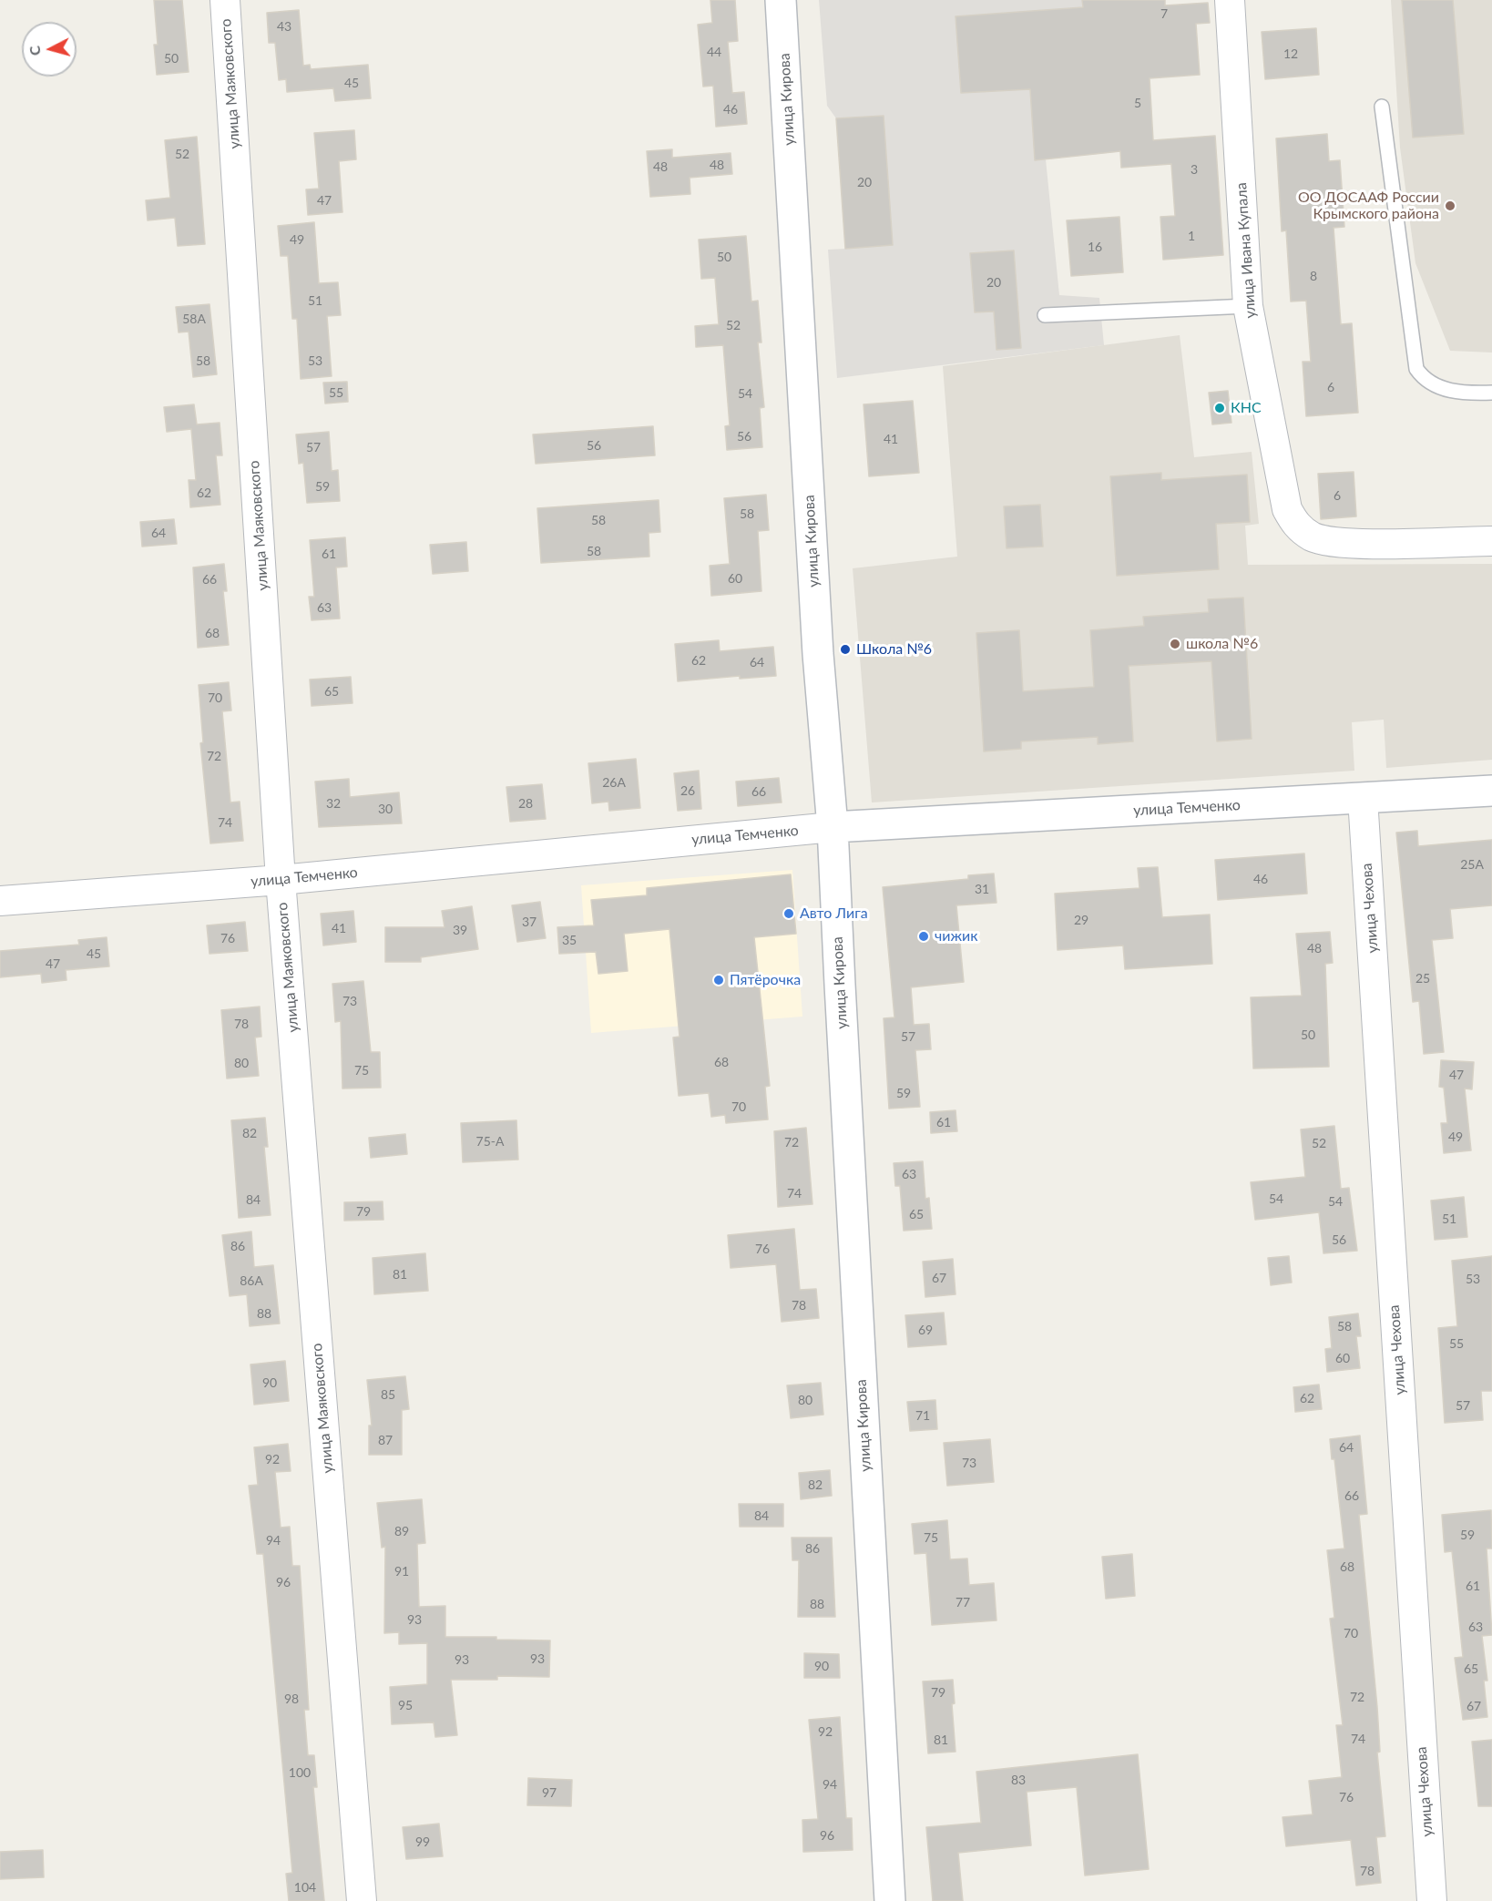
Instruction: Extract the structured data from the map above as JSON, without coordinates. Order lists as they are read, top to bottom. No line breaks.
{"streets":{"main road":["улица Кирова","улица Темченко"],"street":["улица Маяковского","улица Ивана Купала","улица Чехова"]},"crossings":[["улица Маяковского","улица Темченко"],["улица Кирова","улица Темченко"],["улица Темченко","улица Чехова"]],"places":["ОО ДОСААФ России Крымского района","КНС","школа №6","Школа №6","Авто Лига","чижик","Пятёрочка"],"house_numbers":["7","43","44","12","50","45","5","46","52","48","48","3","20","47","1","49","16","50","8","20","51","58А","52","58","53","6","55","54","56","41","56","57","59","62","6","58","58","64","58","61","60","66","63","68","62","64","65","70","72","26А","26","66","32","28","30","74","25А","46","31","29","37","41","39","76","35","48","45","47","25","73","78","50","57","68","80","75","47","59","70","61","82","49","75-А","72","52","63","74","54","84","54","79","65","51","56","86","76","81","67","53","86А","78","88","58","69","55","60","90","85","62","80","57","71","87","64","92","73","82","66","84","89","59","75","94","86","68","91","96","61","77","88","93","63","70","93","93","90","65","79","72","98","95","67","92","74","81","100","83","94","97","76","96","99","78","104"],"north":"left"}
